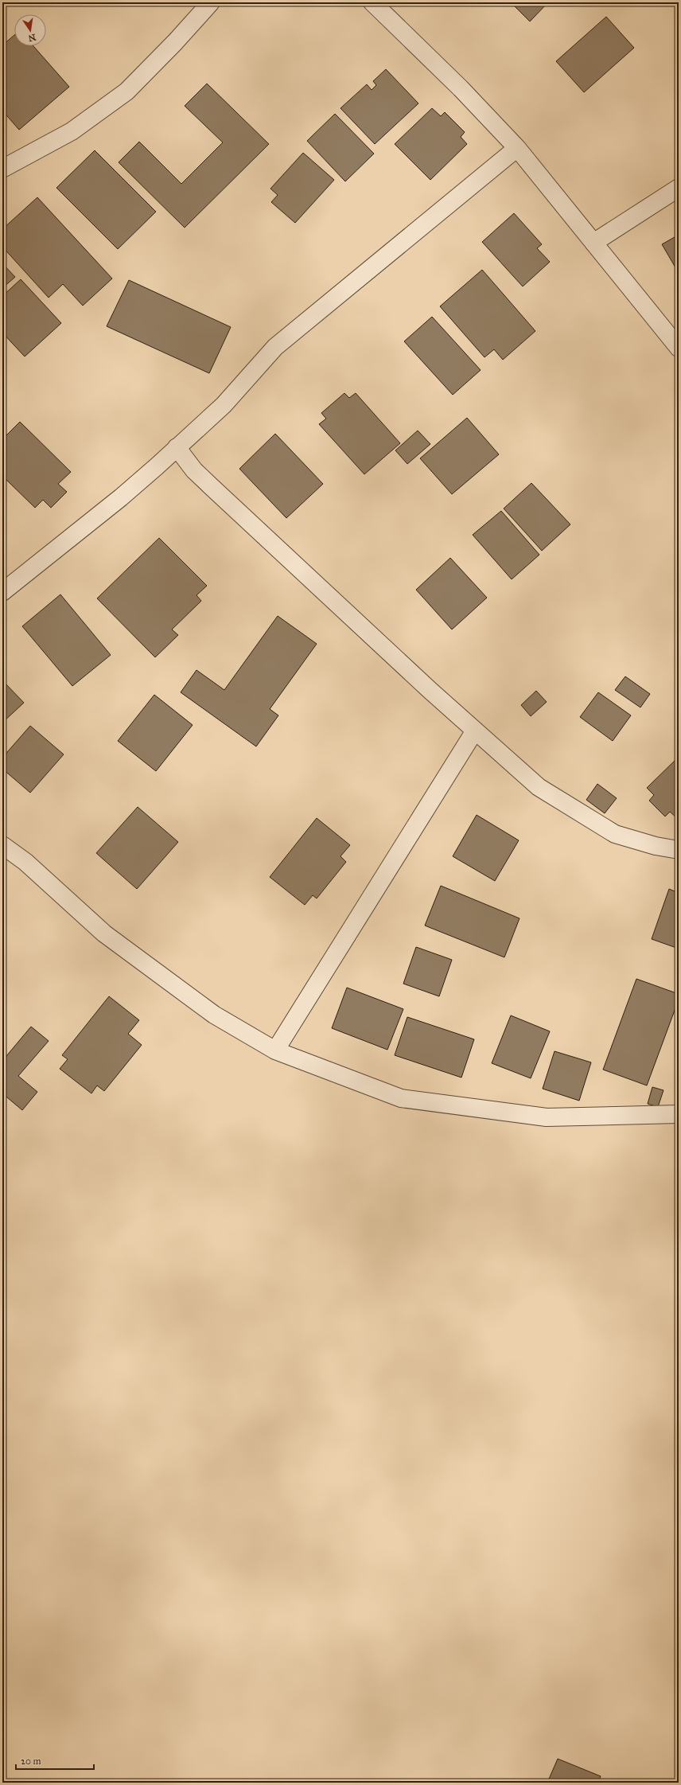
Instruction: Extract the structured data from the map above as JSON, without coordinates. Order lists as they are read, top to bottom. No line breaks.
{"scale_bar":"20 m","north":"bottom"}
